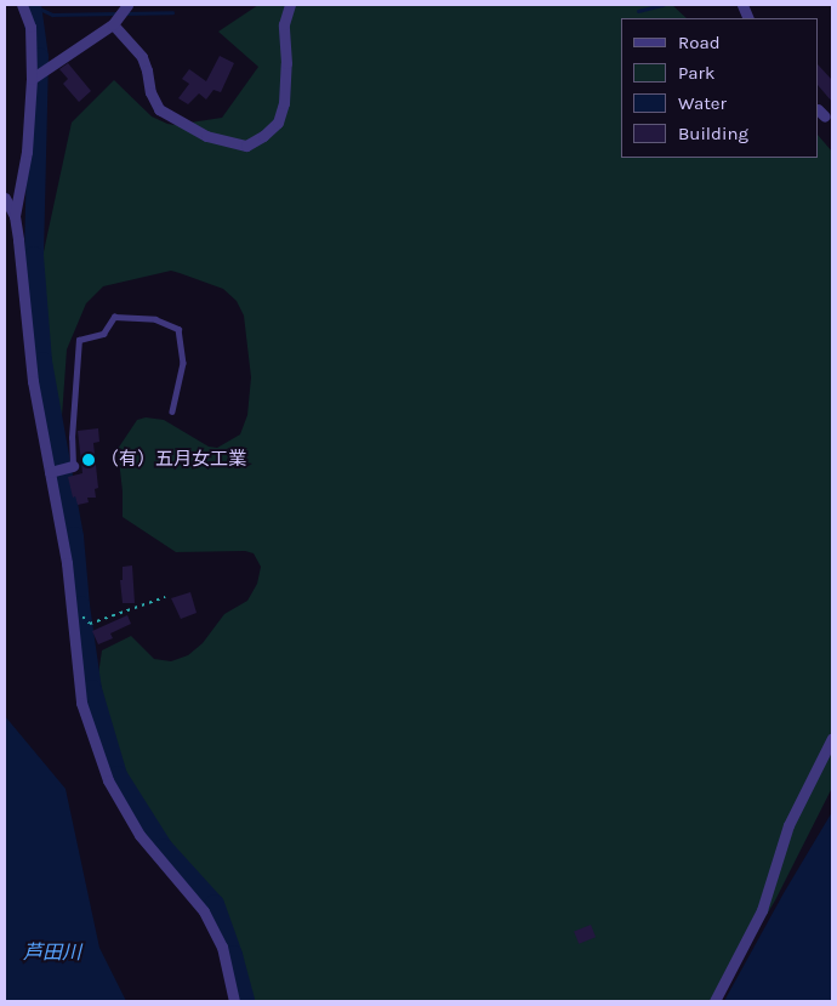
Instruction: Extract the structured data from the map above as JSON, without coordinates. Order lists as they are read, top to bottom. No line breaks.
{"water":["芦田川"],"places":["（有）五月女工業"],"legend":["Road","Park","Water","Building"]}
